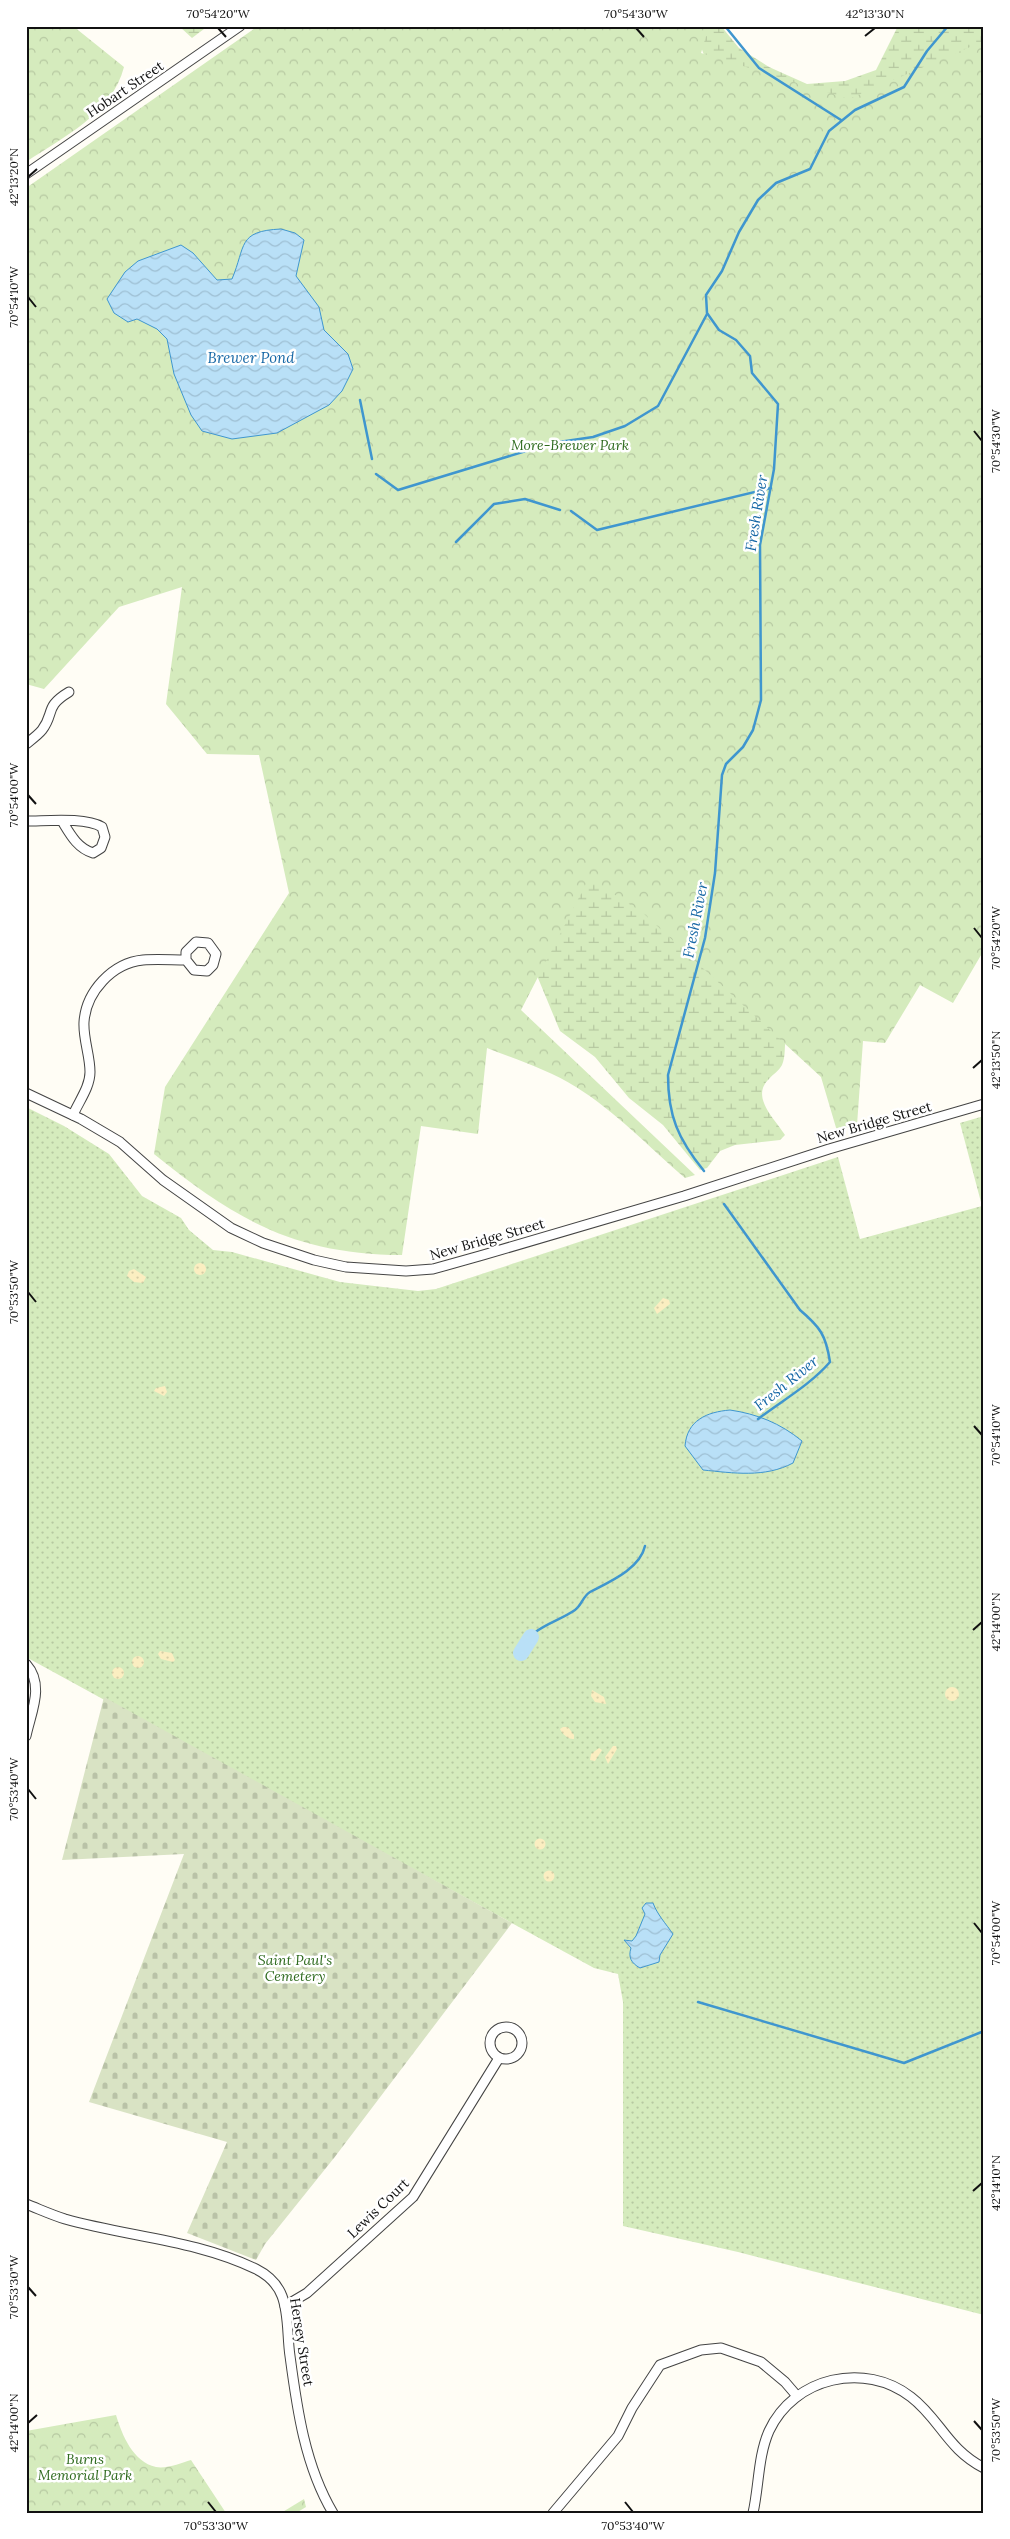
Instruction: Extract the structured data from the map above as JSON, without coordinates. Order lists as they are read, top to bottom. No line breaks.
{"streets":{"street":["Hobart Street","New Bridge Street","Lewis Court","Hersey Street"]},"crossings":[["Lewis Court","Hersey Street"]],"water":["Brewer Pond","Fresh River"],"parks":["More-Brewer Park","Saint Paul's Cemetery","Burns Memorial Park"],"coordinates":["70°54'20\"W","70°54'30\"W","42°13'30\"N","42°13'20\"N","70°54'10\"W","70°54'00\"W","42°13'50\"N","70°53'50\"W","42°14'00\"N","70°53'40\"W","42°14'10\"N","70°53'30\"W"]}
